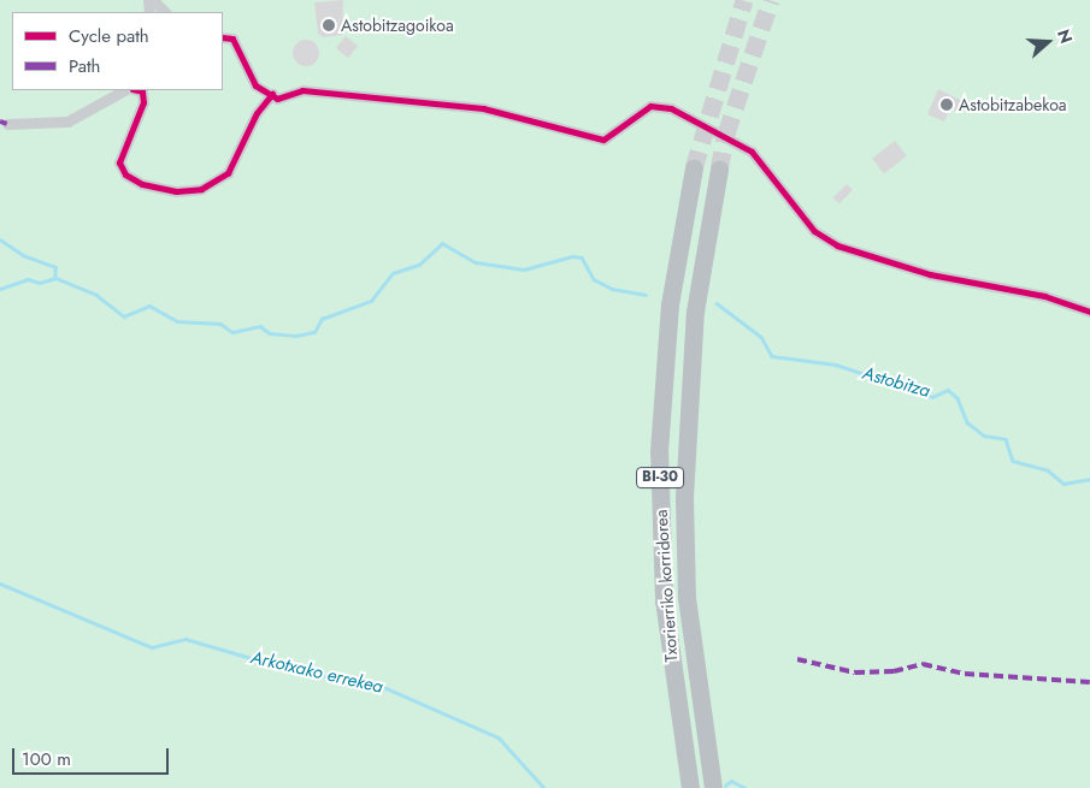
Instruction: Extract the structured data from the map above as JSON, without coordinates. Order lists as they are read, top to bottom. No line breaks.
{"streets":{"highway":["BI-30","Txorierriko korridorea"]},"water":["Astobitza","Arkotxako errekea"],"places":["Astobitzagoikoa","Astobitzabekoa"],"legend":["Cycle path","Path"],"scale_bar":"100 m","north":"right"}
